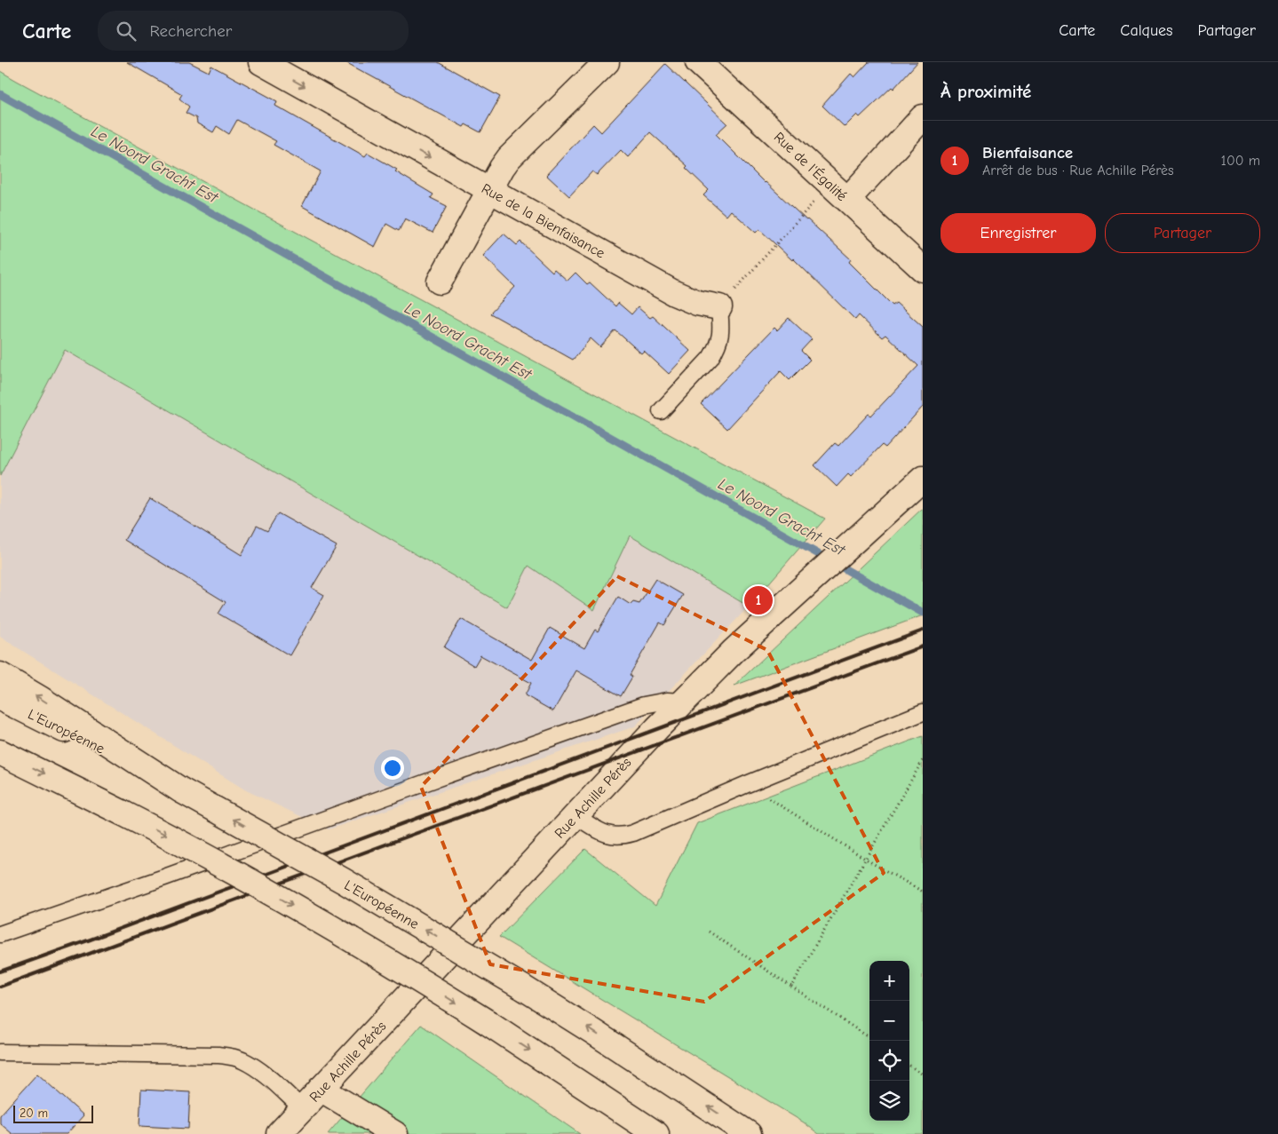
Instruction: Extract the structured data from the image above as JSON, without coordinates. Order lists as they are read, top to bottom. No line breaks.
{"streets":{"main road":["Rue de l'Égalité","Rue de la Bienfaisance","L'Européenne","Rue Achille Pérès"]},"one_way":["Rue de la Bienfaisance"],"water":["Le Noord Gracht Est"],"scale_bar":"20 m","page":{"header":"Carte","search":"Rechercher","nav":["Carte","Calques","Partager"],"heading":"À proximité","list":[{"mark":"1","name":"Bienfaisance","note":"Arrêt de bus · Rue Achille Pérès","value":"100 m"}],"buttons":["Enregistrer","Partager"],"pins":"1","map_buttons":["+","−"],"scale":"20 m"}}
